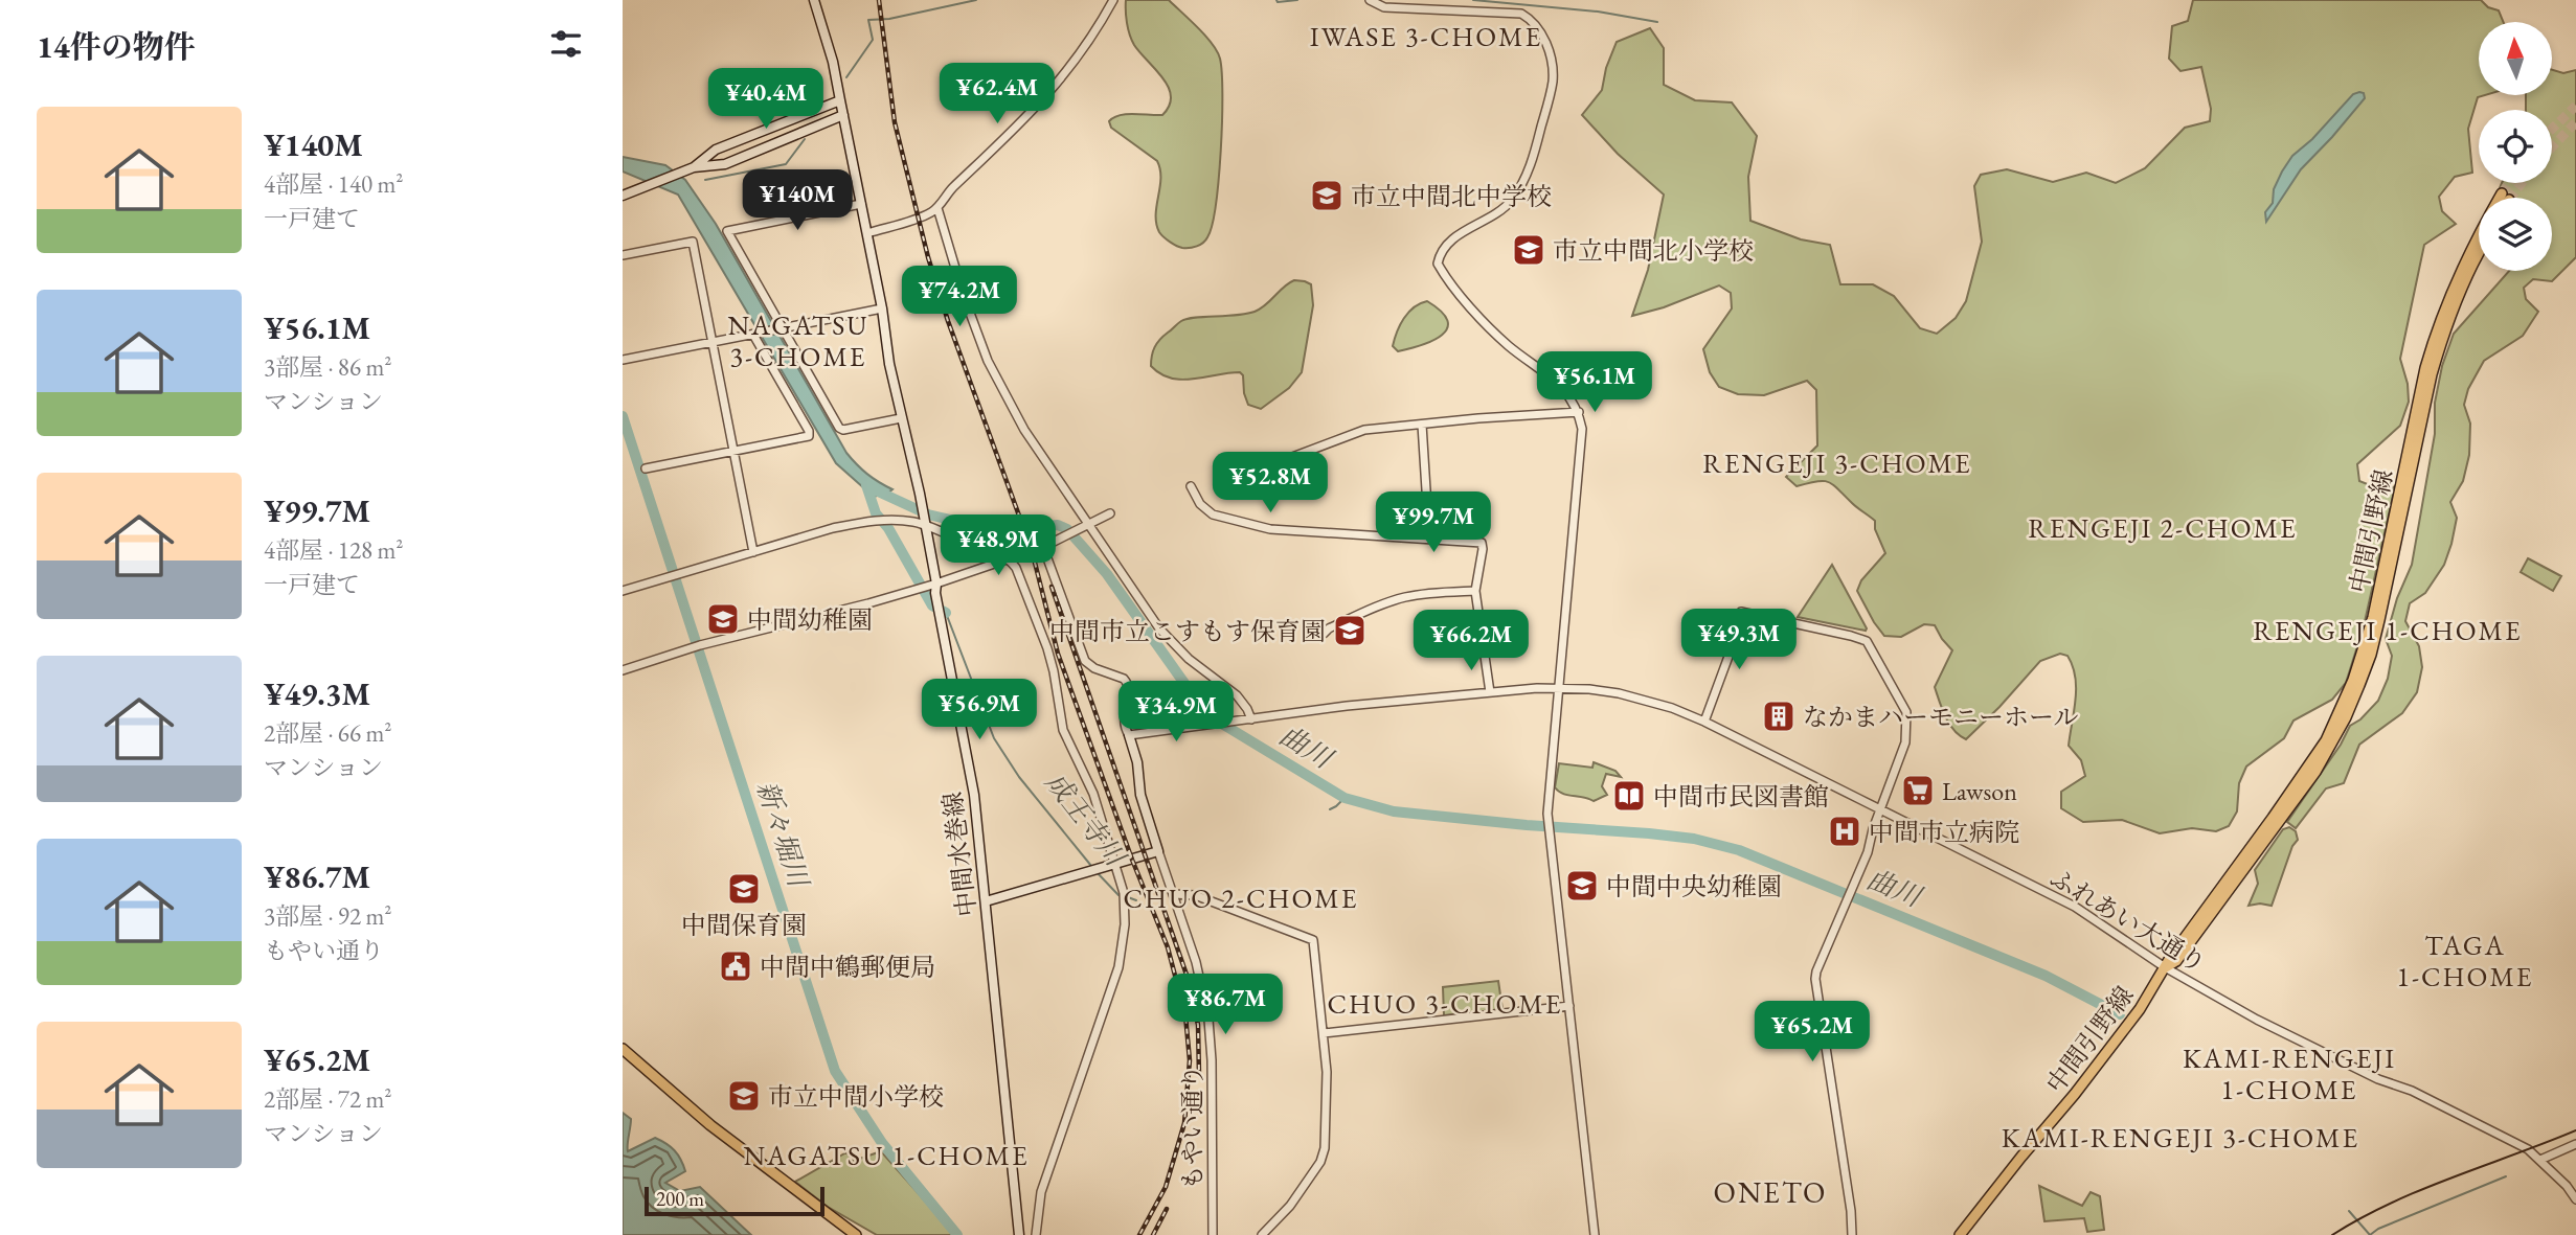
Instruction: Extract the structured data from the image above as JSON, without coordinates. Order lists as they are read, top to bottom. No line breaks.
{"streets":{"main road":["中間引野線","中間水巻線"],"street":["ふれあい大通り","もやい通り"]},"crossings":[["中間引野線","ふれあい大通り"]],"districts":["IWASE 3-CHOME","NAGATSU 3-CHOME","RENGEJI 3-CHOME","RENGEJI 2-CHOME","RENGEJI 1-CHOME","CHUO 2-CHOME","TAGA 1-CHOME","CHUO 3-CHOME","KAMI-RENGEJI 1-CHOME","KAMI-RENGEJI 3-CHOME","NAGATSU 1-CHOME","ONETO"],"water":["曲川","成王寺川","新々堀川"],"places":{"school or university":["市立中間北中学校","市立中間北小学校","中間幼稚園","中間市立こすもす保育園","中間中央幼稚園","中間保育園","市立中間小学校"],"building":["なかまハーモニーホール"],"supermarket":["Lawson"],"library":["中間市民図書館"],"hospital":["中間市立病院"],"public building":["中間中鶴郵便局"]},"scale_bar":"200 m","north":"top","page":{"heading":"14件の物件","price":["¥62.4M","¥40.4M","¥140M","¥74.2M","¥56.1M","¥52.8M","¥99.7M","¥48.9M","¥49.3M","¥66.2M","¥56.9M","¥34.9M","¥86.7M","¥65.2M"],"list":[{"name":"¥140M","note":"4部屋 · 140 m² · 一戸建て"},{"name":"¥56.1M","note":"3部屋 · 86 m² · マンション"},{"name":"¥99.7M","note":"4部屋 · 128 m² · 一戸建て"},{"name":"¥49.3M","note":"2部屋 · 66 m² · マンション"},{"name":"¥86.7M","note":"3部屋 · 92 m² · もやい通り"},{"name":"¥65.2M","note":"2部屋 · 72 m² · マンション"}],"scale":"200 m"}}
